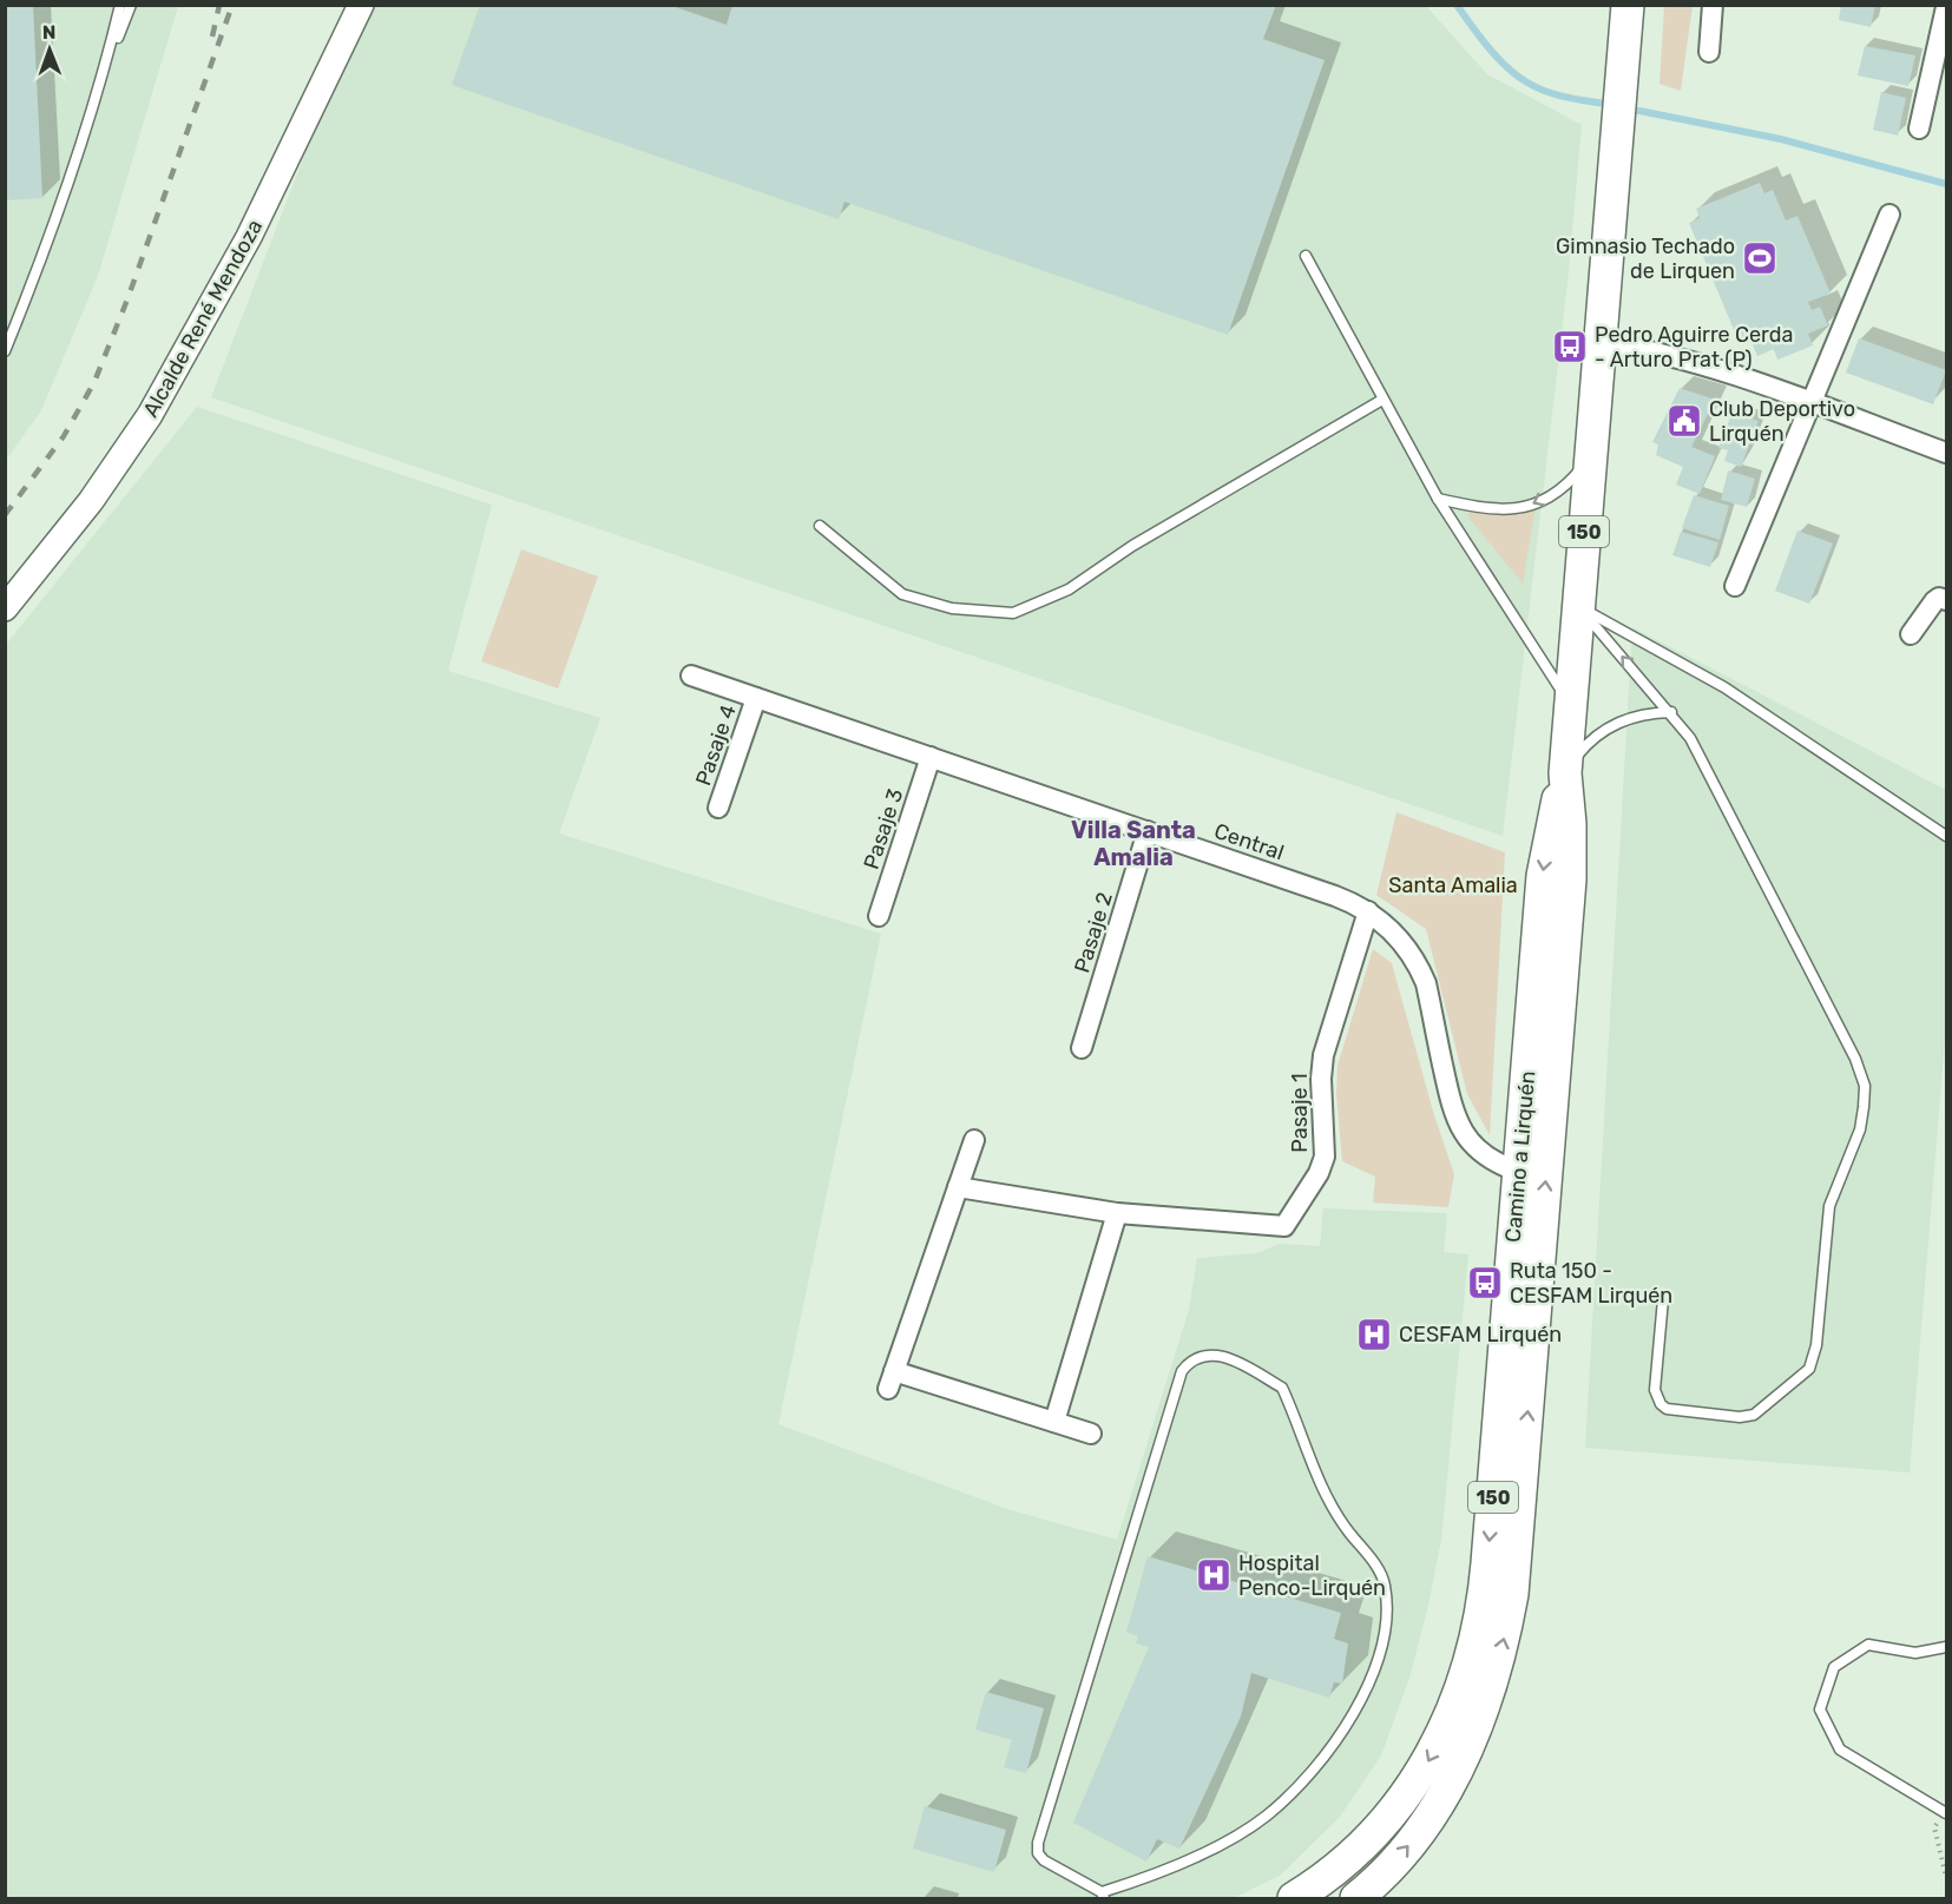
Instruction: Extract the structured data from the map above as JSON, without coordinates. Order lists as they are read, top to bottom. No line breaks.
{"streets":{"main road":["150","Camino a Lirquén"],"street":["Alcalde René Mendoza","Pasaje 4","Pasaje 3","Central","Pasaje 2","Pasaje 1"]},"crossings":[["150","Camino a Lirquén"],["Pasaje 4","Central"],["Pasaje 3","Central"],["Central","Pasaje 2"],["Central","Pasaje 1"],["Central","Camino a Lirquén"]],"districts":["Villa Santa Amalia"],"parks":["Santa Amalia"],"places":{"sports":["Gimnasio Techado de Lirquen"],"bus stop":["Pedro Aguirre Cerda - Arturo Prat (P)","Ruta 150 - CESFAM Lirquén"],"public building":["Club Deportivo Lirquén"],"hospital":["CESFAM Lirquén","Hospital Penco-Lirquén"]},"north":"top"}
